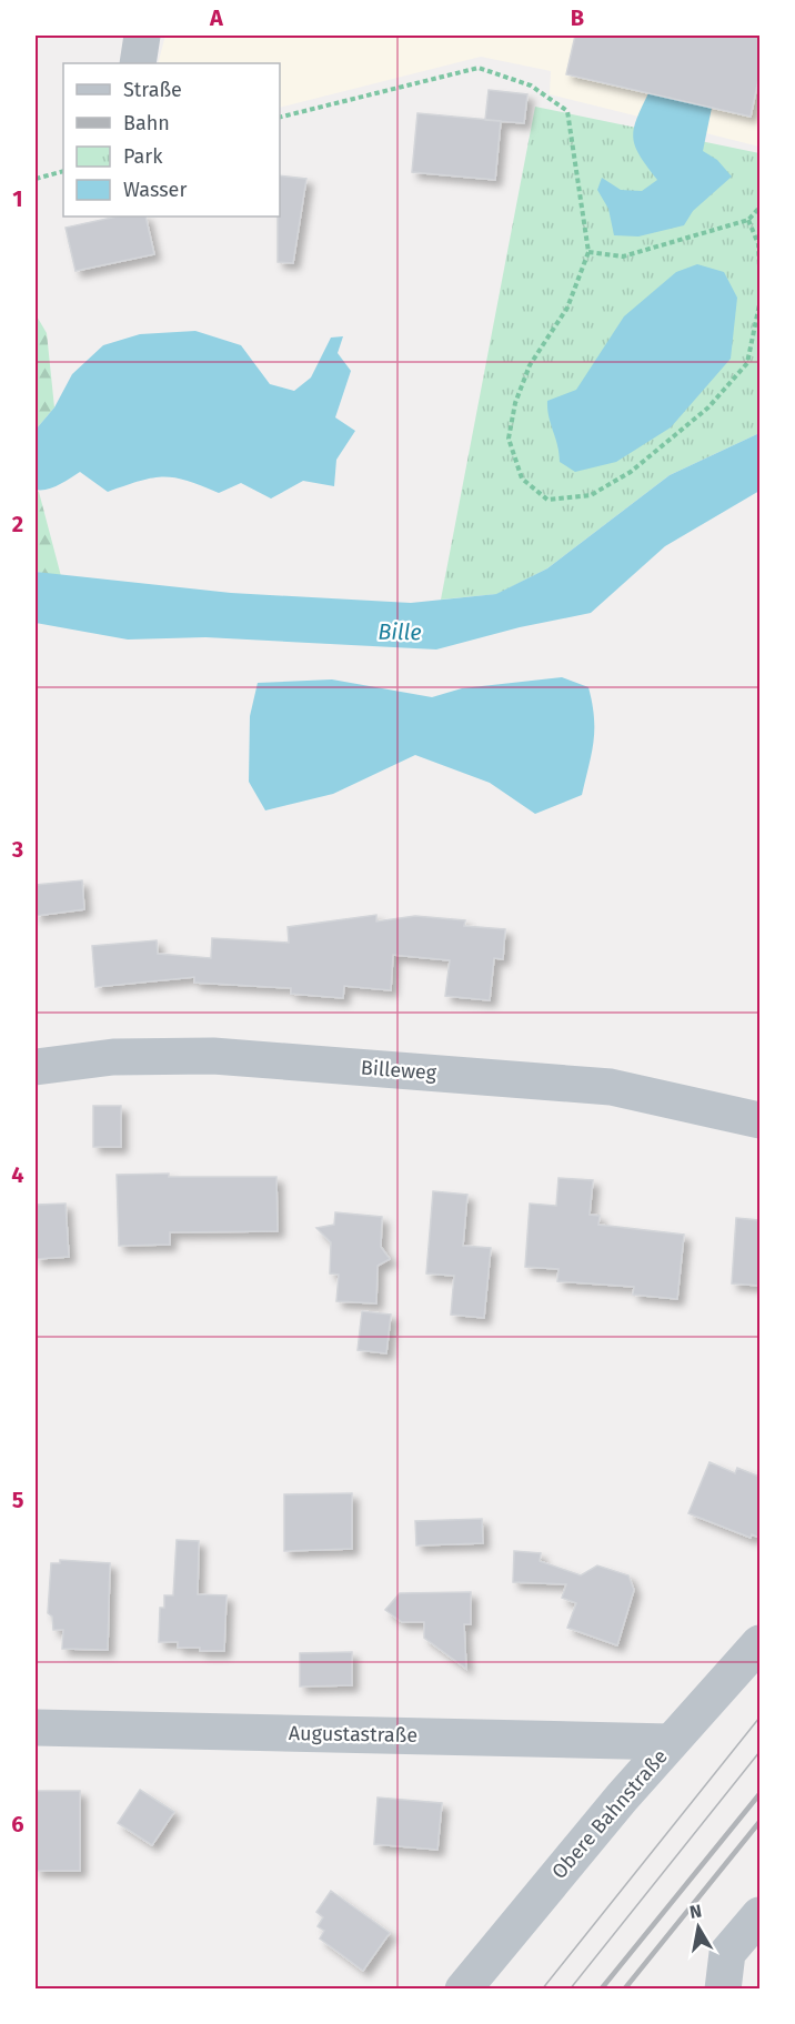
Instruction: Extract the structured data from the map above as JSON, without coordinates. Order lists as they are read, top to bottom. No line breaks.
{"streets":{"street":["Billeweg","Augustastraße","Obere Bahnstraße"]},"crossings":[["Augustastraße","Obere Bahnstraße"]],"water":["Bille"],"legend":["Straße","Bahn","Park","Wasser"],"north":"top","grid":{"columns":["A","B"],"rows":["1","2","3","4","5","6"]}}
